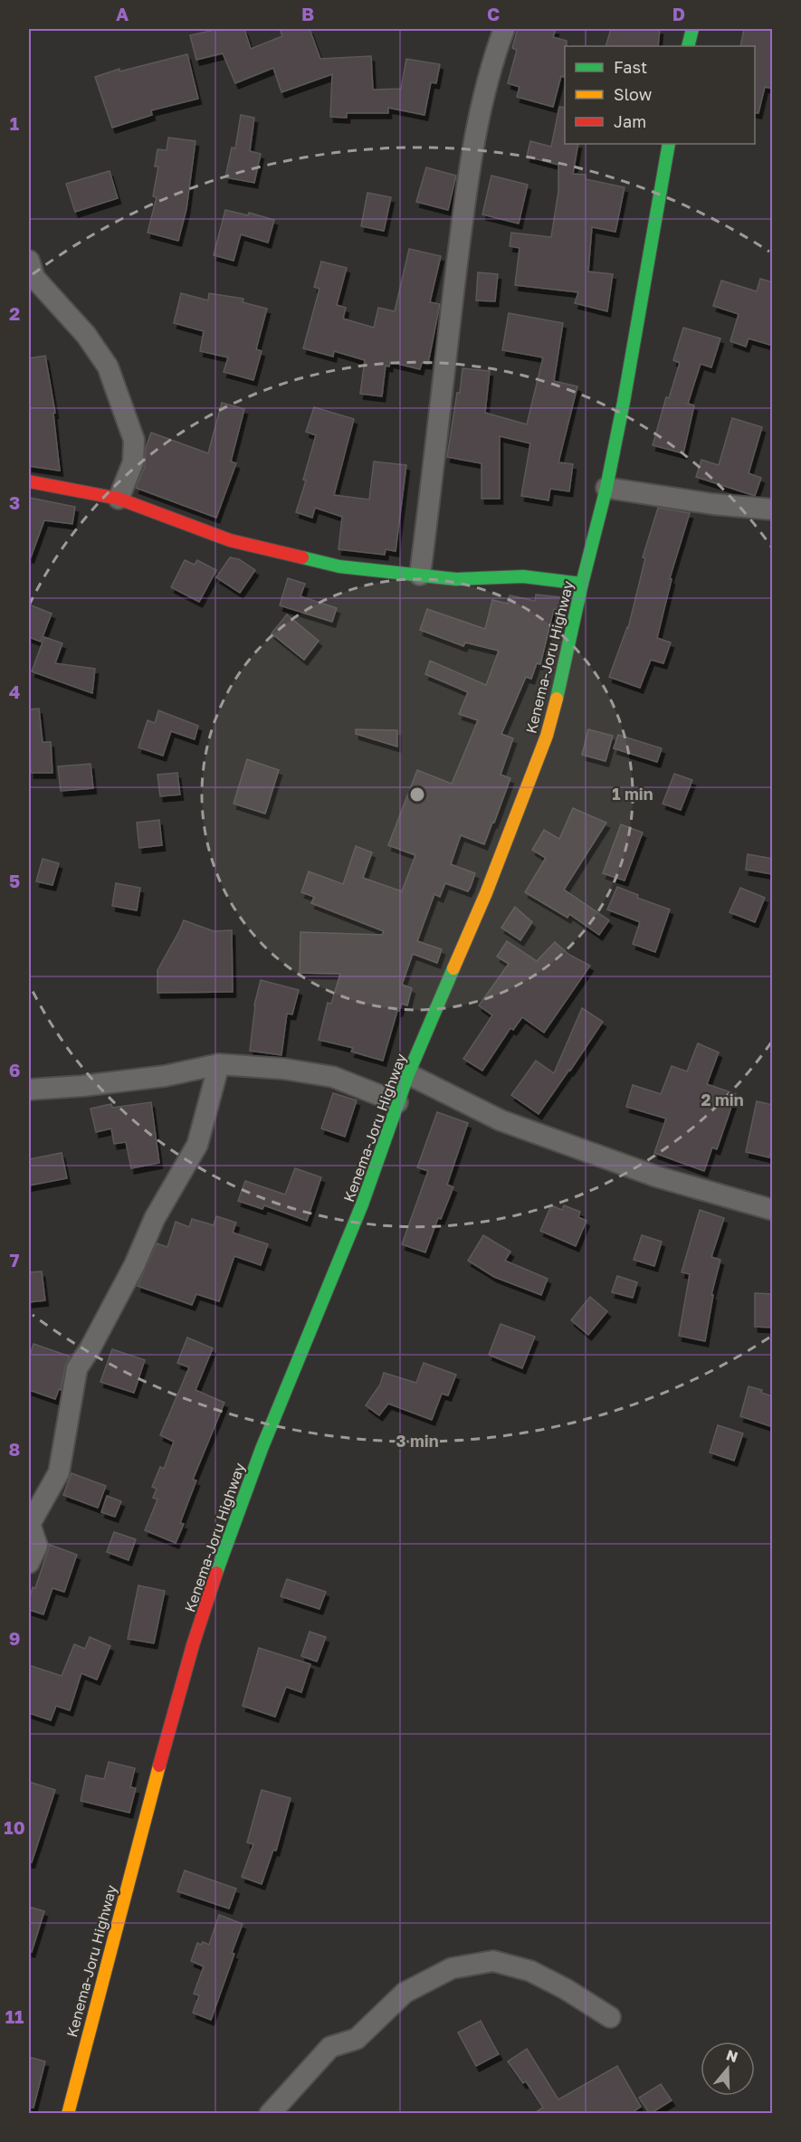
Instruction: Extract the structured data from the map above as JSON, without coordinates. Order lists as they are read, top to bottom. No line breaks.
{"streets":{"main road":["Kenema-Joru Highway"]},"legend":["Fast","Slow","Jam"],"north":"top","grid":{"columns":["A","B","C","D"],"rows":["1","2","3","4","5","6","7","8","9","10","11"]},"rings":["1 min","2 min","3 min"]}
